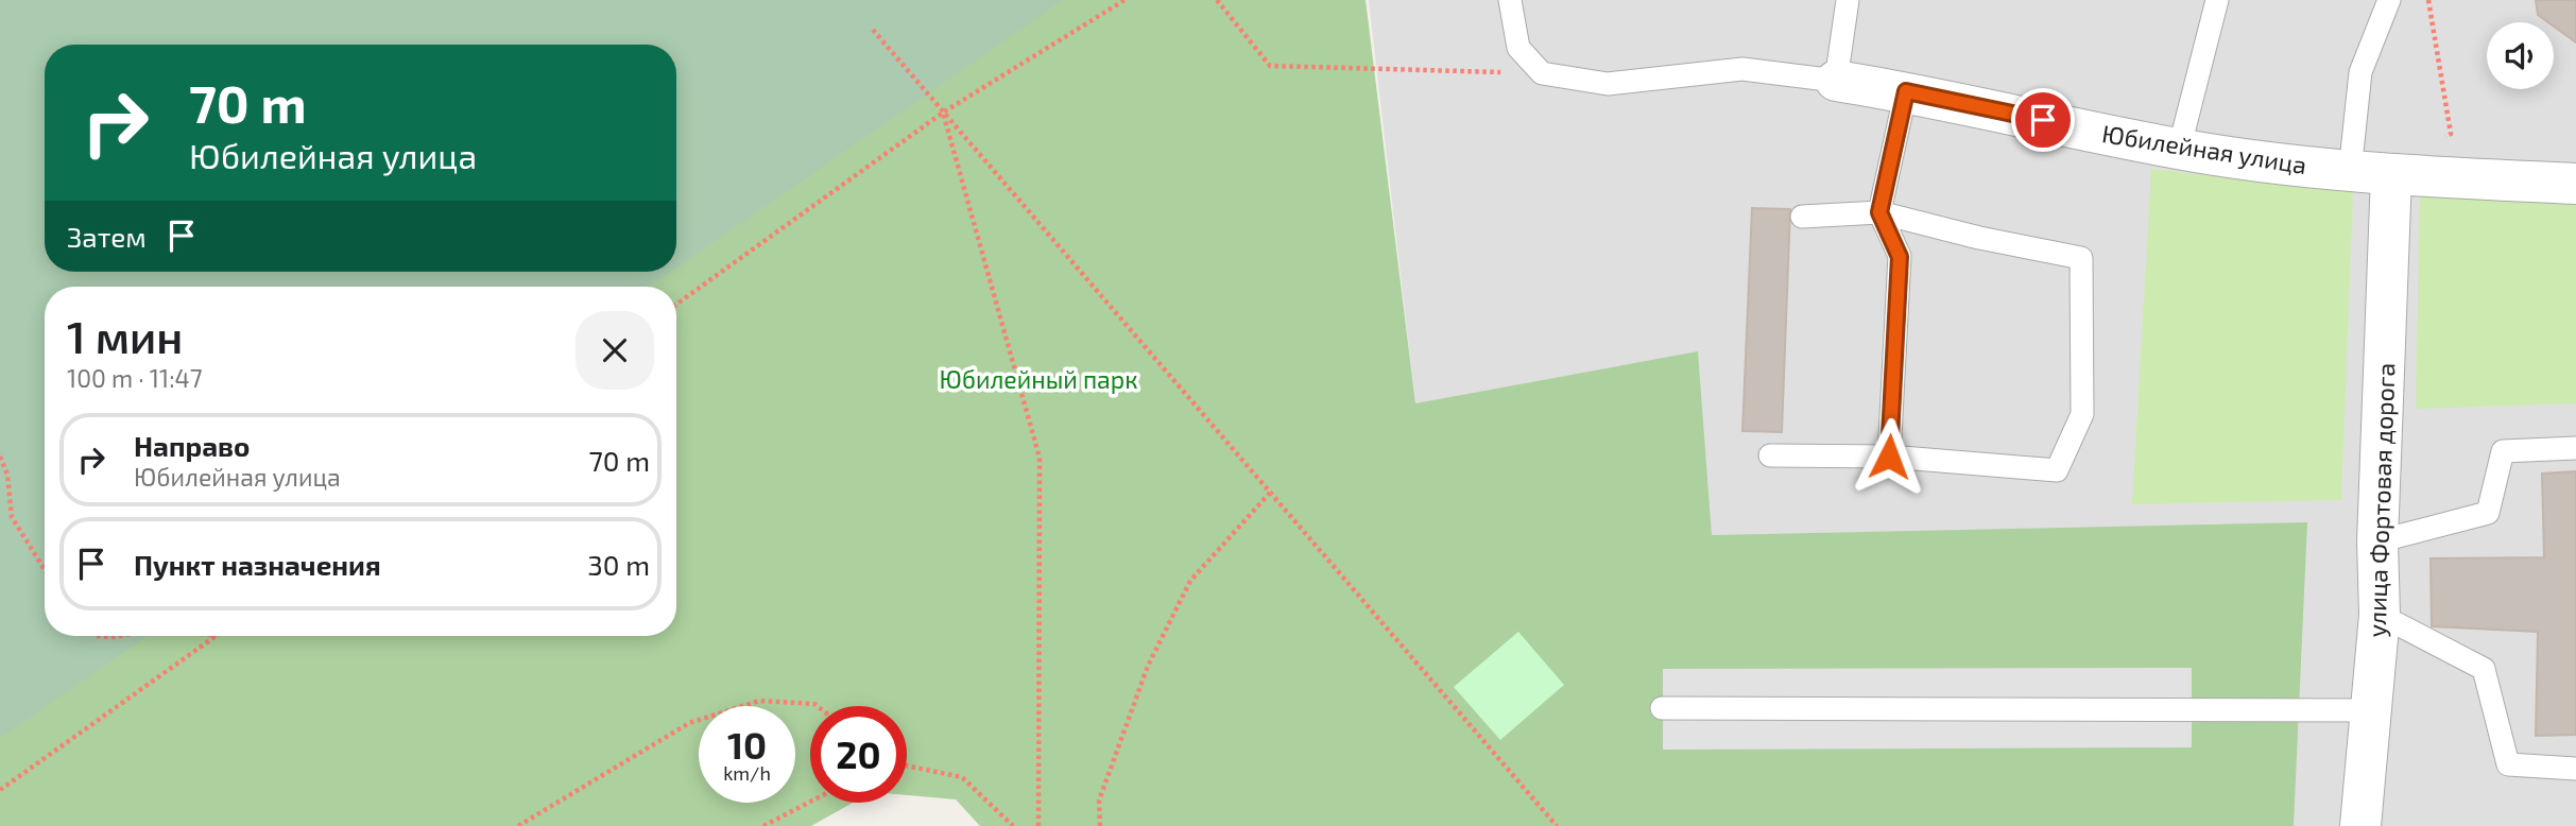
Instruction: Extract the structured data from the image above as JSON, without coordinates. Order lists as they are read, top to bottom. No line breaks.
{"streets":{"street":["Юбилейная улица","улица Фортовая дорога"]},"crossings":[["Юбилейная улица","улица Фортовая дорога"]],"parks":["Юбилейный парк"],"page":{"turn":["70 m","Юбилейная улица"],"then":"Затем","heading":["1 мин","100 m · 11:47"],"list":[{"name":"Направо","note":"Юбилейная улица","value":"70 m"},{"name":"Пункт назначения","value":"30 m"}],"speed":"10 km/h","limit":"20"}}
